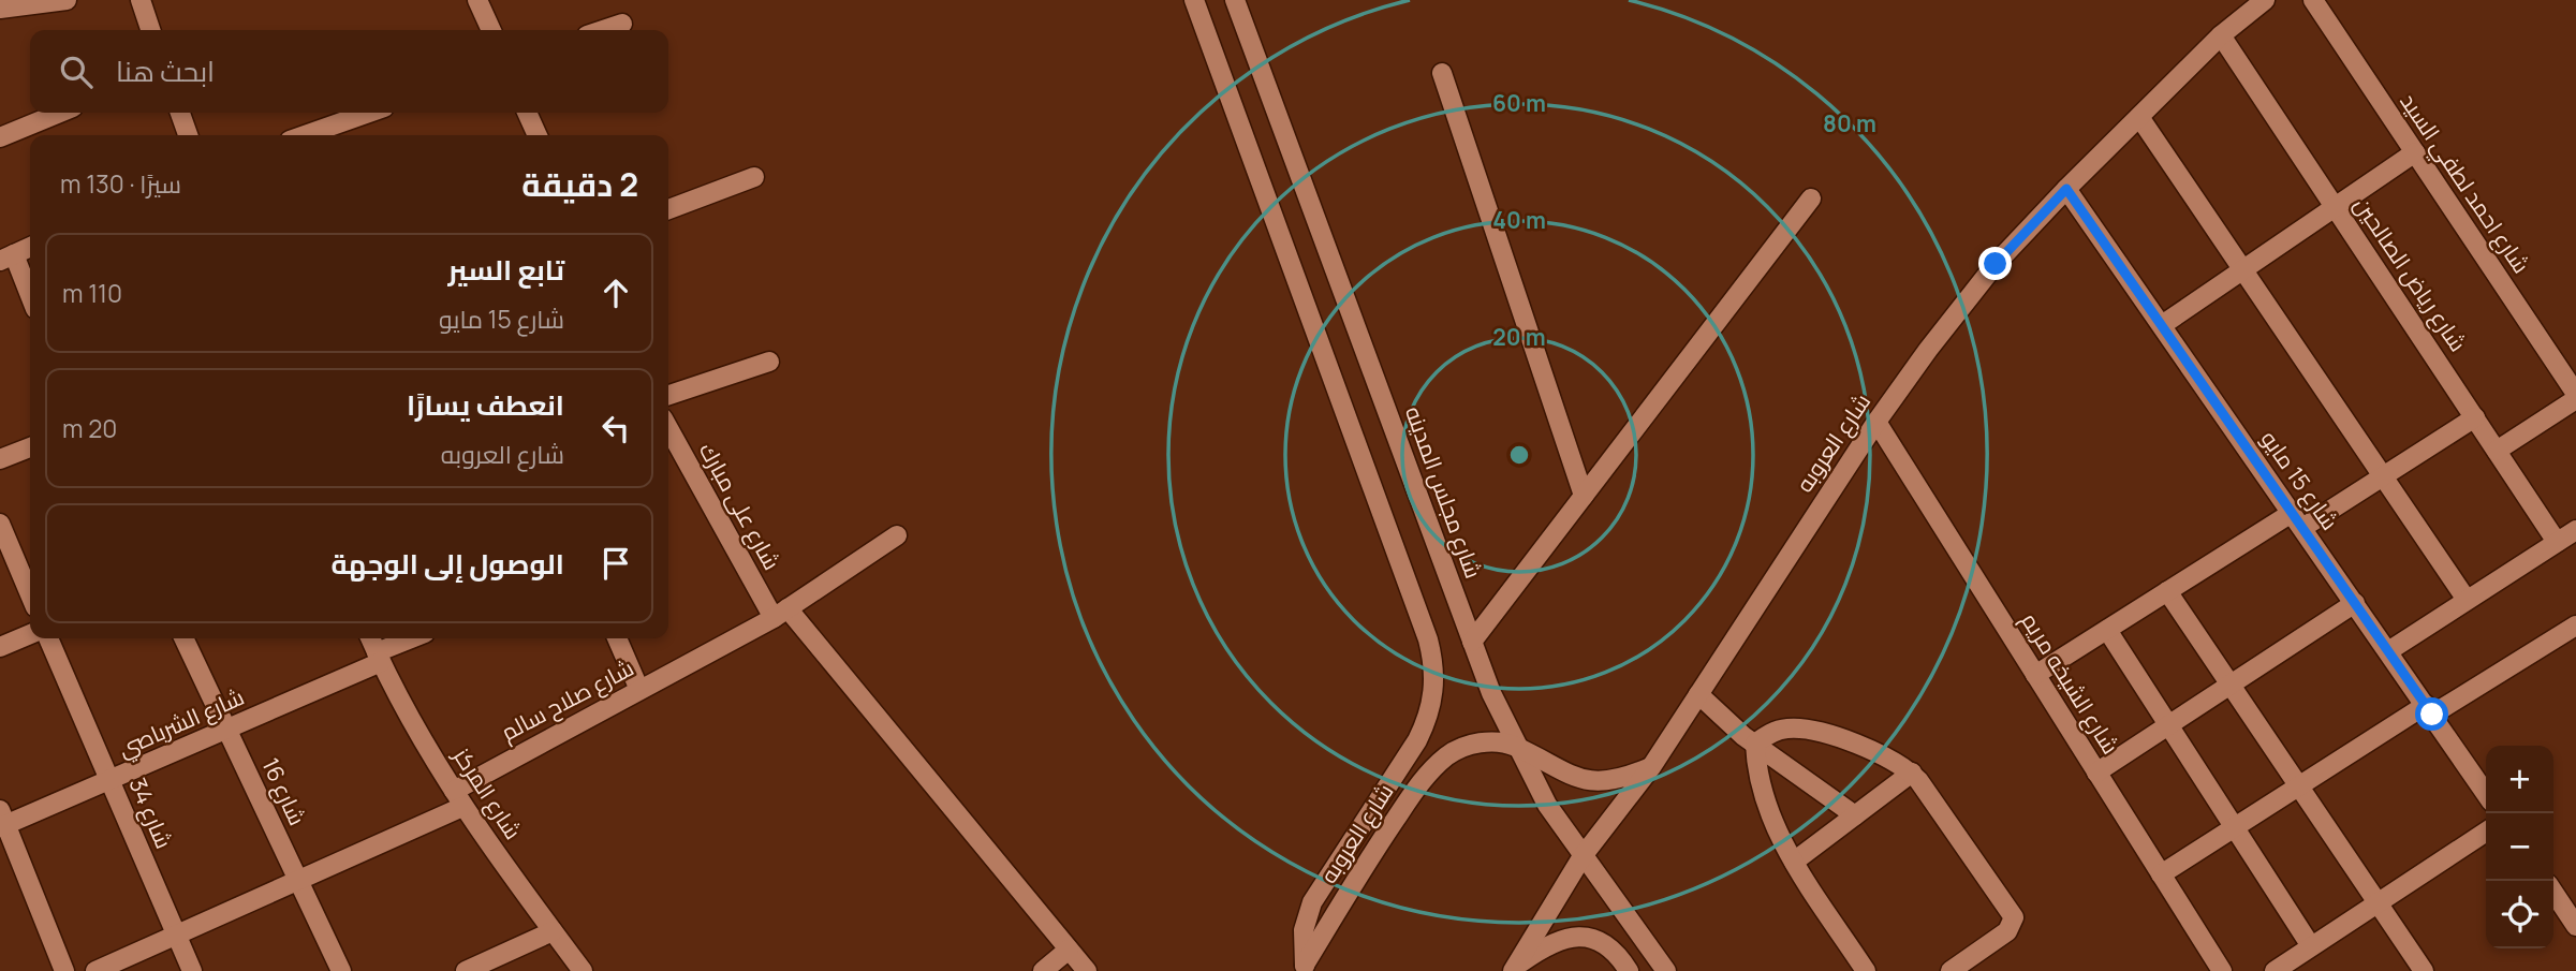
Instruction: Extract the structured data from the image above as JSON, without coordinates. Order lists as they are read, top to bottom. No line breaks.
{"streets":{"street":["شارع احمد لطفي السيد","شارع رياض الصالحين","شارع العروبه","شارع 15 مايو","شارع مجلس المدينه","شارع على مبارك","شارع الشيخه مريم","شارع صلاح سالم","شارع الشرباصي","شارع 16","شارع المركز","شارع 34"]},"crossings":[["شارع رياض الصالحين","شارع العروبه"],["شارع العروبه","شارع 15 مايو"],["شارع العروبه","شارع مجلس المدينه"],["شارع العروبه","شارع الشيخه مريم"],["شارع على مبارك","شارع صلاح سالم"],["شارع صلاح سالم","شارع 16"],["شارع صلاح سالم","شارع المركز"],["شارع صلاح سالم","شارع 34"],["شارع الشرباصي","شارع 16"],["شارع الشرباصي","شارع المركز"],["شارع الشرباصي","شارع 34"]],"page":{"search":"ابحث هنا","heading":["2 دقيقة","سيرًا · 130 m"],"list":[["تابع السير","شارع 15 مايو","110 m"],["انعطف يسارًا","شارع العروبه","20 m"],"الوصول إلى الوجهة"],"map_buttons":["+","−"]},"rings":["60 m","80 m","40 m","20 m"]}
